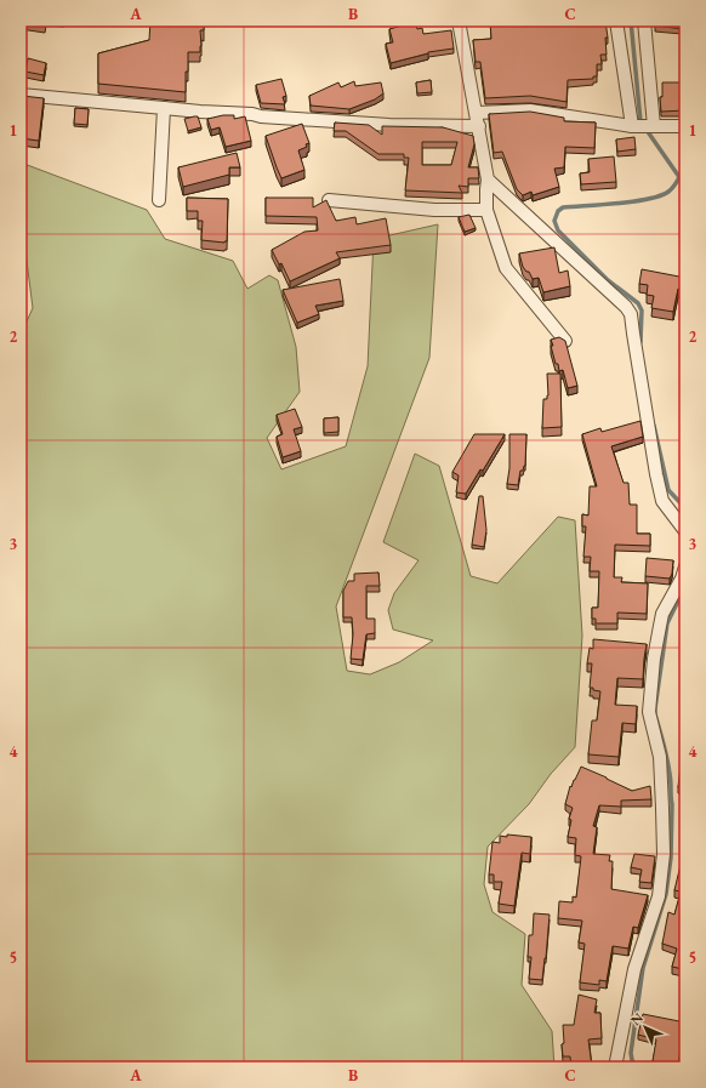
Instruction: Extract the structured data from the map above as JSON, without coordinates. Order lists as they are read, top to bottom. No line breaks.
{"north":"top left","grid":{"columns":["A","B","C"],"rows":["1","2","3","4","5"]}}
